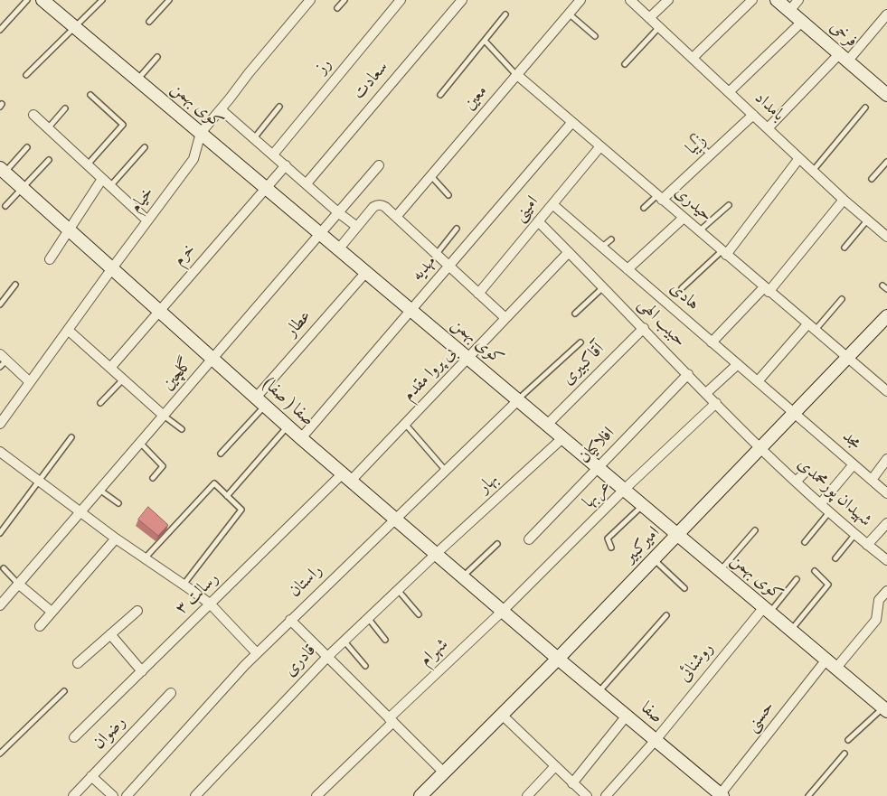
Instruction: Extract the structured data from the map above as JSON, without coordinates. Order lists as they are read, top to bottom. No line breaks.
{"streets":{"street":["فرخی","رز","سعادت","معین","کوی بهمن","بامداد","زیبا","خیام","حیدری","امینی","خرم","مهدیه","هادی","حبیب الهی","عطار","آقاکبیری","گلچین","بی پروا مقدم","صفا ( صفا)","مجد","افلاکیان","بهار","شهیدان پورمحمدی","عربها","امیرکبیر","راستان","رسالت ۳","شهرام","قادری","روشنائی","صفا","حسنی","رضوان"]},"crossings":[["معین","حیدری"],["کوی بهمن","خیام"],["کوی بهمن","خرم"],["کوی بهمن","مهدیه"],["کوی بهمن","عطار"],["کوی بهمن","آقاکبیری"],["کوی بهمن","گلچین"],["کوی بهمن","بی پروا مقدم"],["کوی بهمن","افلاکیان"],["کوی بهمن","بهار"],["کوی بهمن","عربها"],["کوی بهمن","امیرکبیر"],["کوی بهمن","راستان"],["کوی بهمن","روشنائی"],["کوی بهمن","حسنی"],["بامداد","زیبا"],["زیبا","حیدری"],["خیام","صفا ( صفا)"],["حیدری","امینی"],["حیدری","مهدیه"],["حیدری","امیرکبیر"],["امینی","هادی"],["امینی","حبیب الهی"],["خرم","صفا ( صفا)"],["مهدیه","صفا ( صفا)"],["هادی","مجد"],["هادی","امیرکبیر"],["حبیب الهی","آقاکبیری"],["حبیب الهی","بی پروا مقدم"],["حبیب الهی","افلاکیان"],["حبیب الهی","شهیدان پورمحمدی"],["حبیب الهی","عربها"],["حبیب الهی","امیرکبیر"],["عطار","صفا ( صفا)"],["گلچین","صفا ( صفا)"],["بی پروا مقدم","صفا ( صفا)"],["بی پروا مقدم","رسالت ۳"],["صفا ( صفا)","بهار"],["صفا ( صفا)","عربها"],["صفا ( صفا)","امیرکبیر"],["صفا ( صفا)","راستان"],["صفا ( صفا)","رسالت ۳"],["صفا ( صفا)","شهرام"],["صفا ( صفا)","قادری"],["صفا ( صفا)","صفا"],["مجد","امیرکبیر"],["بهار","قادری"],["شهیدان پورمحمدی","امیرکبیر"],["عربها","شهرام"],["امیرکبیر","صفا"],["روشنائی","صفا"],["صفا","حسنی"]]}
